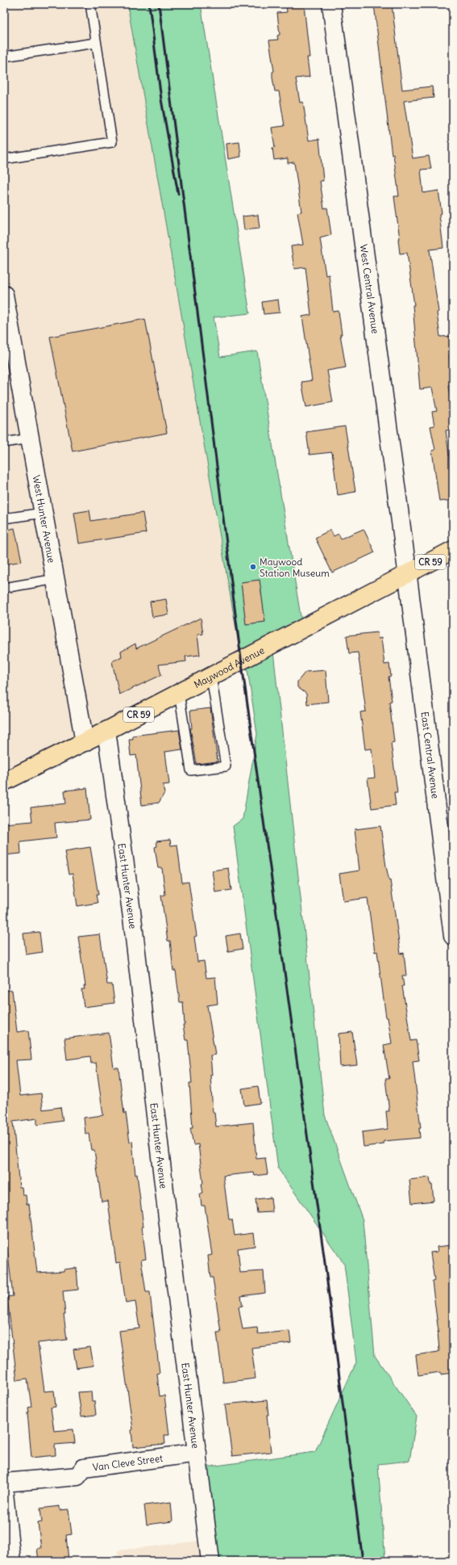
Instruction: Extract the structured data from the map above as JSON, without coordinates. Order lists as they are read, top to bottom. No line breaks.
{"streets":{"main road":["CR 59","Maywood Avenue"],"street":["West Central Avenue","West Hunter Avenue","East Central Avenue","East Hunter Avenue","Van Cleve Street"]},"crossings":[["West Central Avenue","Maywood Avenue"],["West Central Avenue","East Central Avenue"],["West Hunter Avenue","Maywood Avenue"],["Maywood Avenue","East Central Avenue"],["Maywood Avenue","East Hunter Avenue"],["East Hunter Avenue","Van Cleve Street"]],"places":["Maywood Station Museum"]}
